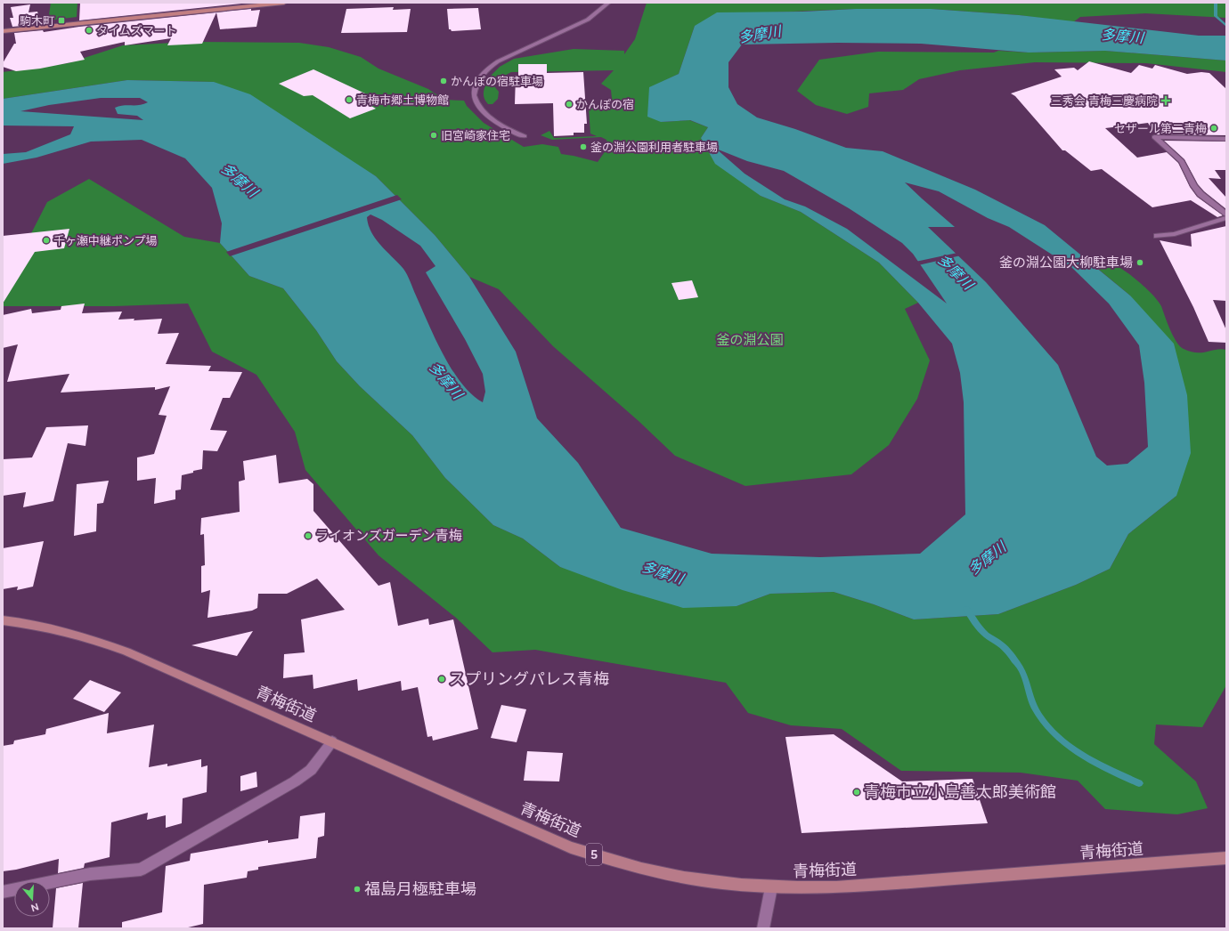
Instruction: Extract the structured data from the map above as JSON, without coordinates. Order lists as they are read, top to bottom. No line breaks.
{"streets":{"main road":["青梅街道","5"]},"water":["多摩川"],"parks":["釜の淵公園"],"places":{"transit":["駒木町"],"other":["タイムズマート","かんぽの宿駐車場","青梅市郷土博物館","かんぽの宿","セザール第二青梅","旧宮崎家住宅","釜の淵公園利用者駐車場","千ヶ瀬中継ポンプ場","釜の淵公園大柳駐車場","ライオンズガーデン青梅","スプリングパレス青梅","青梅市立小島善太郎美術館","福島月極駐車場"],"health":["三秀会 青梅三慶病院"]},"north":"bottom"}
